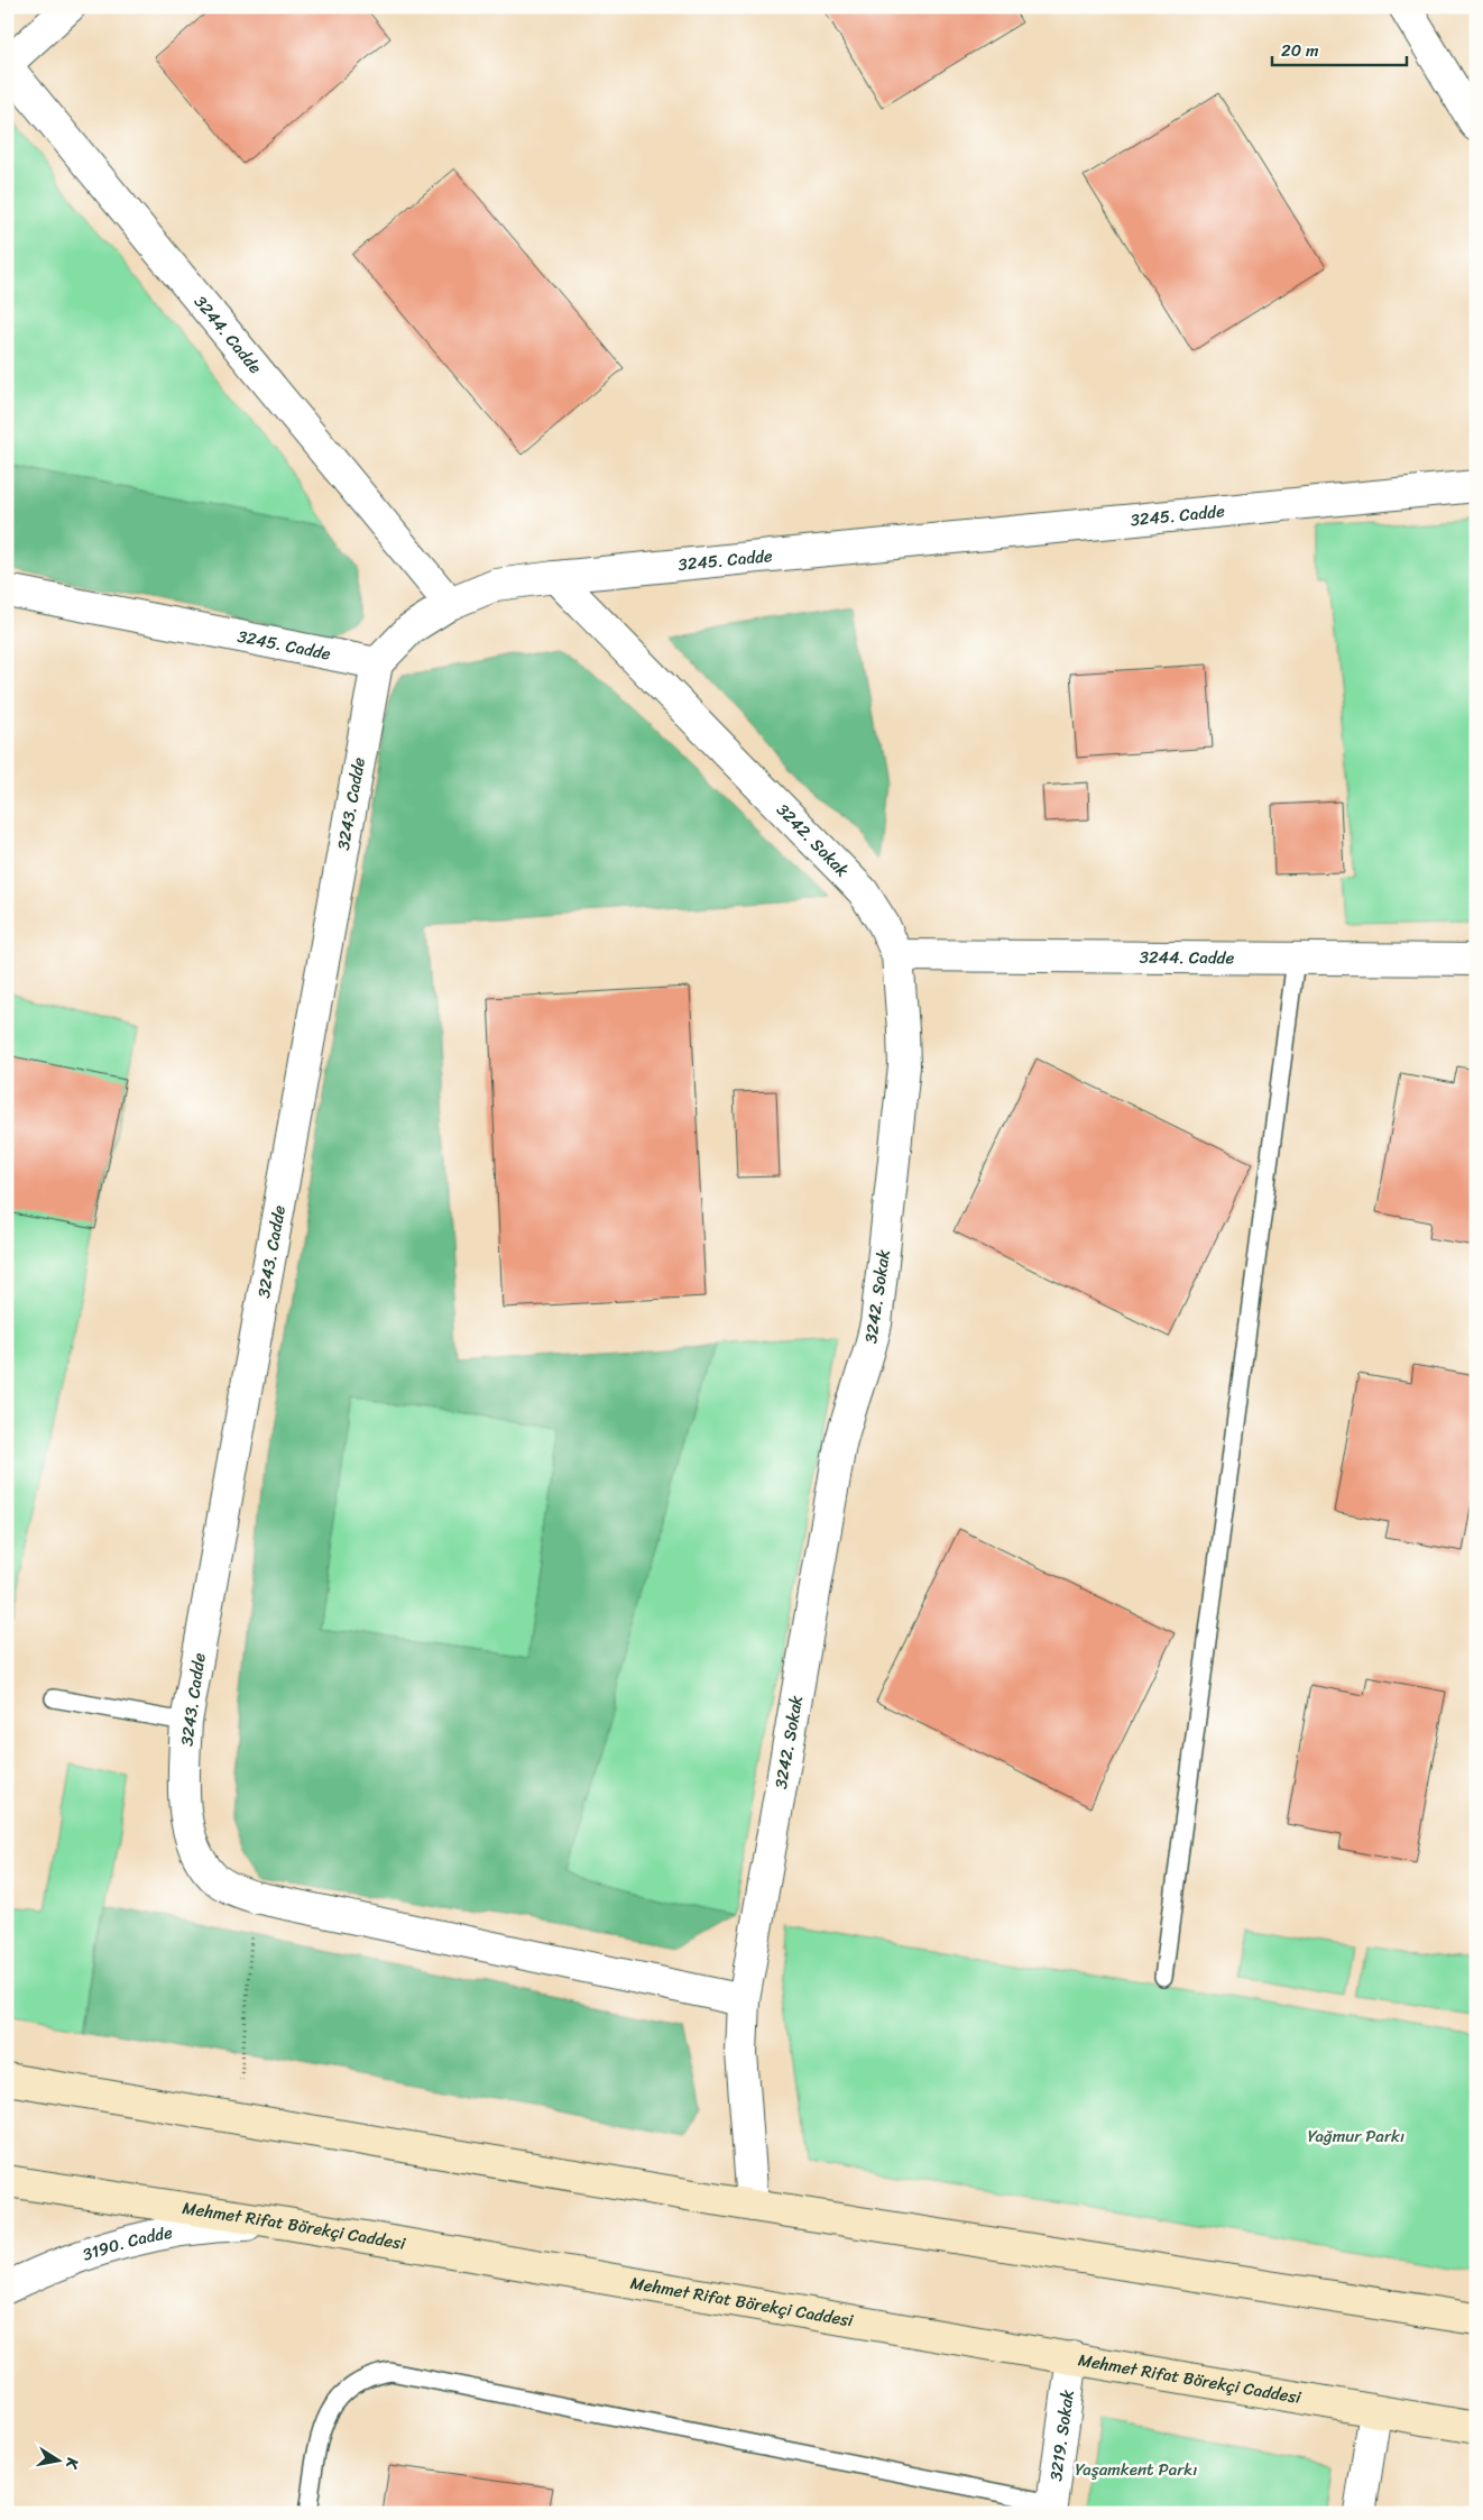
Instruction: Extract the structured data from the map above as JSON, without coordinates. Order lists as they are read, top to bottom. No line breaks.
{"streets":{"main road":["Mehmet Rifat Börekçi Caddesi"],"street":["3244. Cadde","3245. Cadde","3243. Cadde","3242. Sokak","3190. Cadde","3219. Sokak"]},"crossings":[["3244. Cadde","3245. Cadde"],["3244. Cadde","3242. Sokak"],["3245. Cadde","3243. Cadde"],["3245. Cadde","3242. Sokak"],["3243. Cadde","3242. Sokak"],["Mehmet Rifat Börekçi Caddesi","3190. Cadde"],["Mehmet Rifat Börekçi Caddesi","3219. Sokak"]],"parks":["Yağmur Parkı","Yaşamkent Parkı"],"scale_bar":"20 m","north":"right"}
